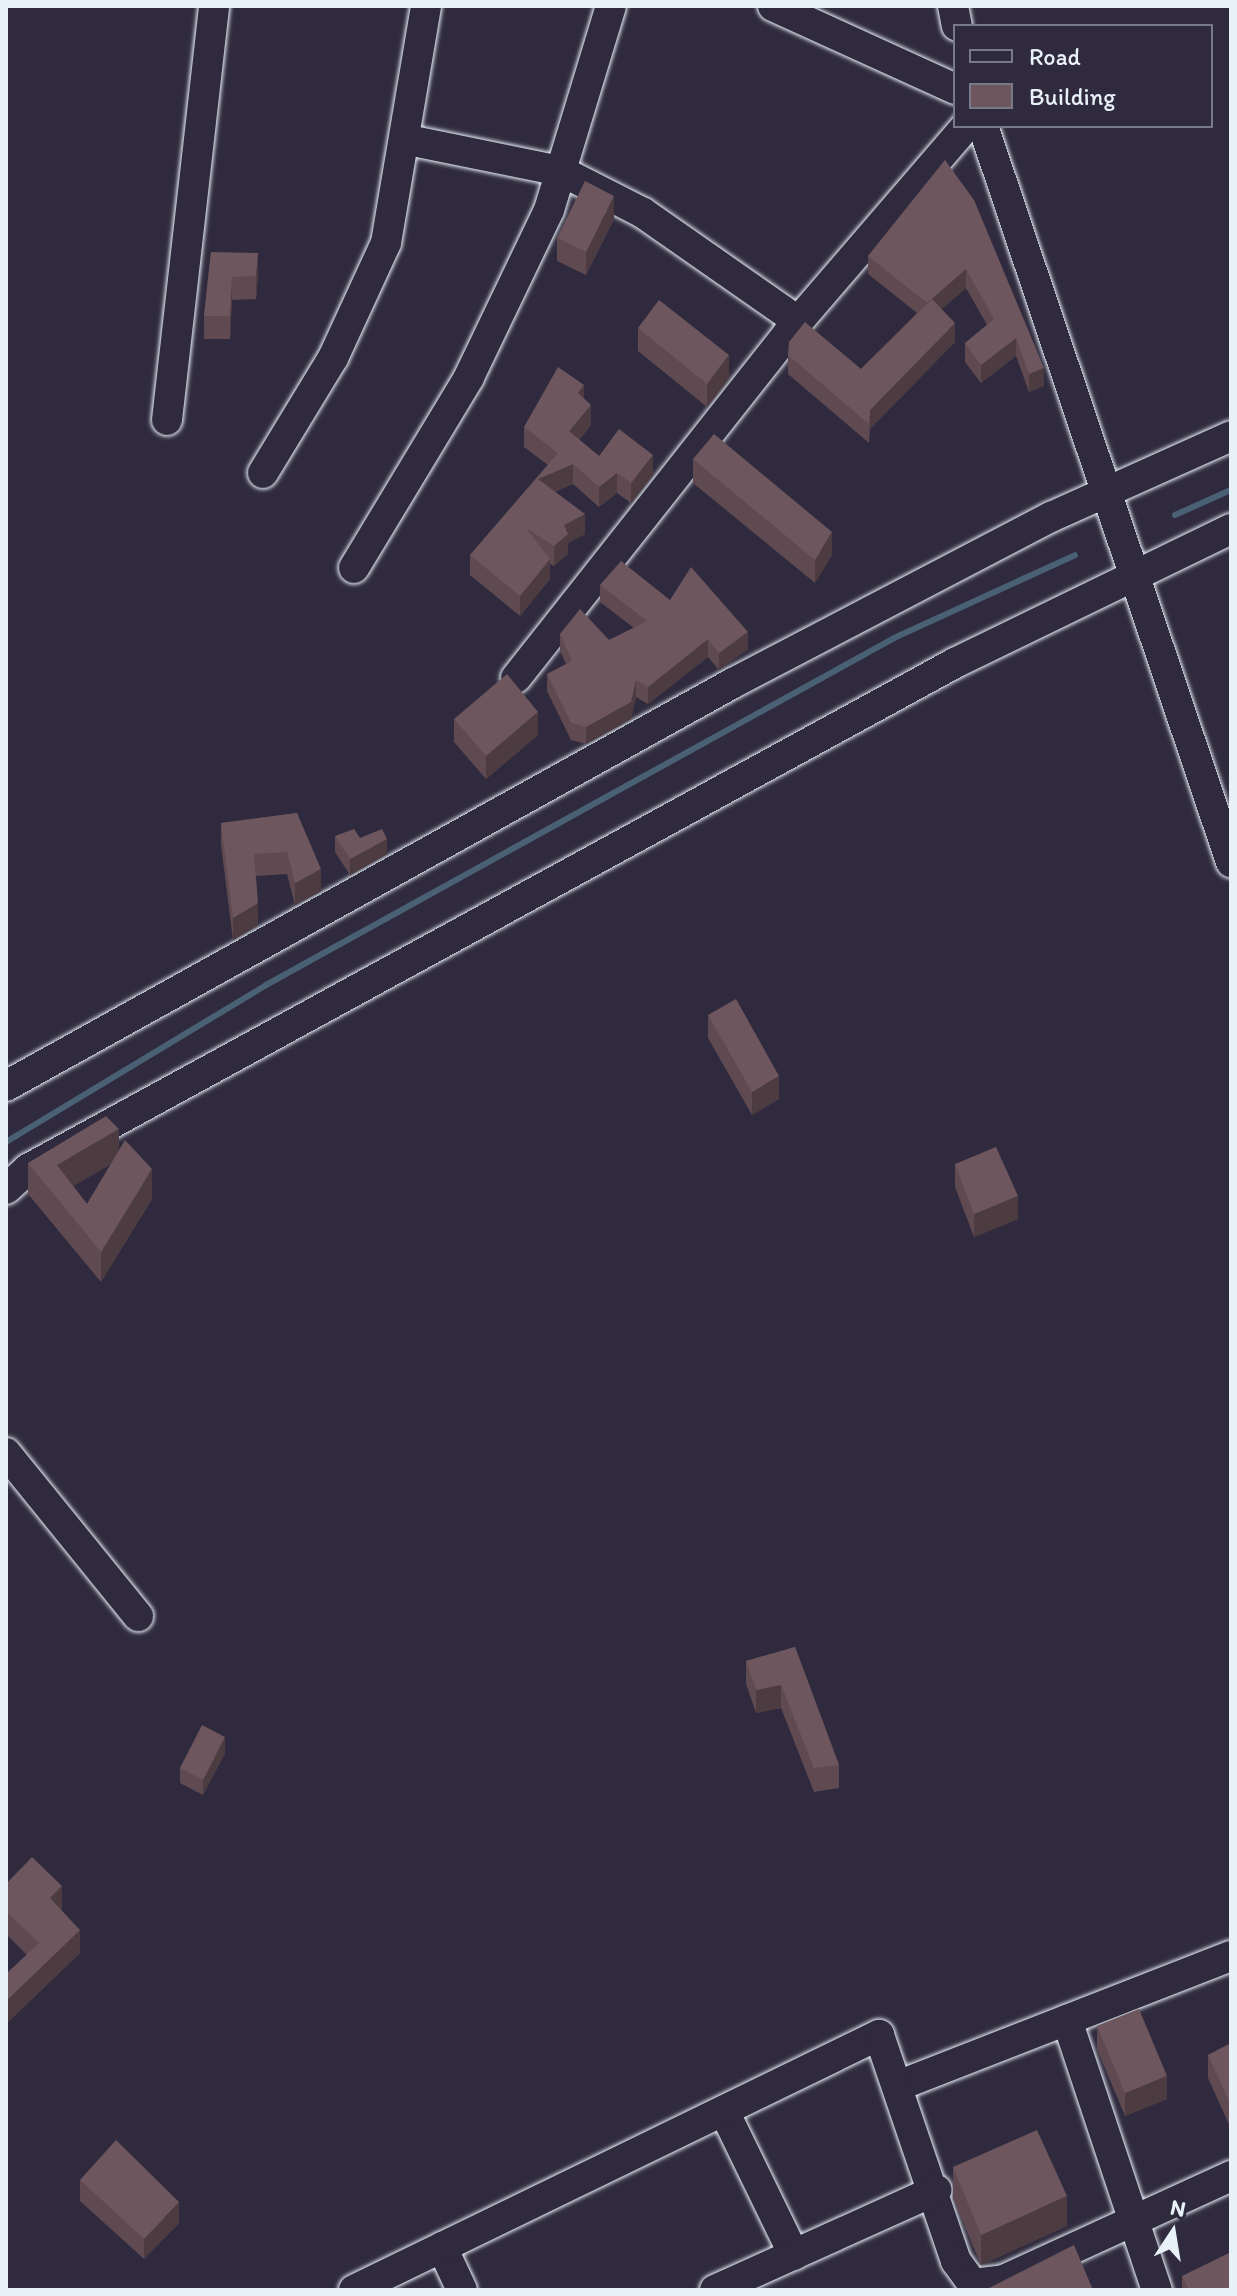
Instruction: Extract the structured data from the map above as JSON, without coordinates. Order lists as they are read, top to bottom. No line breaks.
{"legend":["Road","Building"],"north":"top"}
